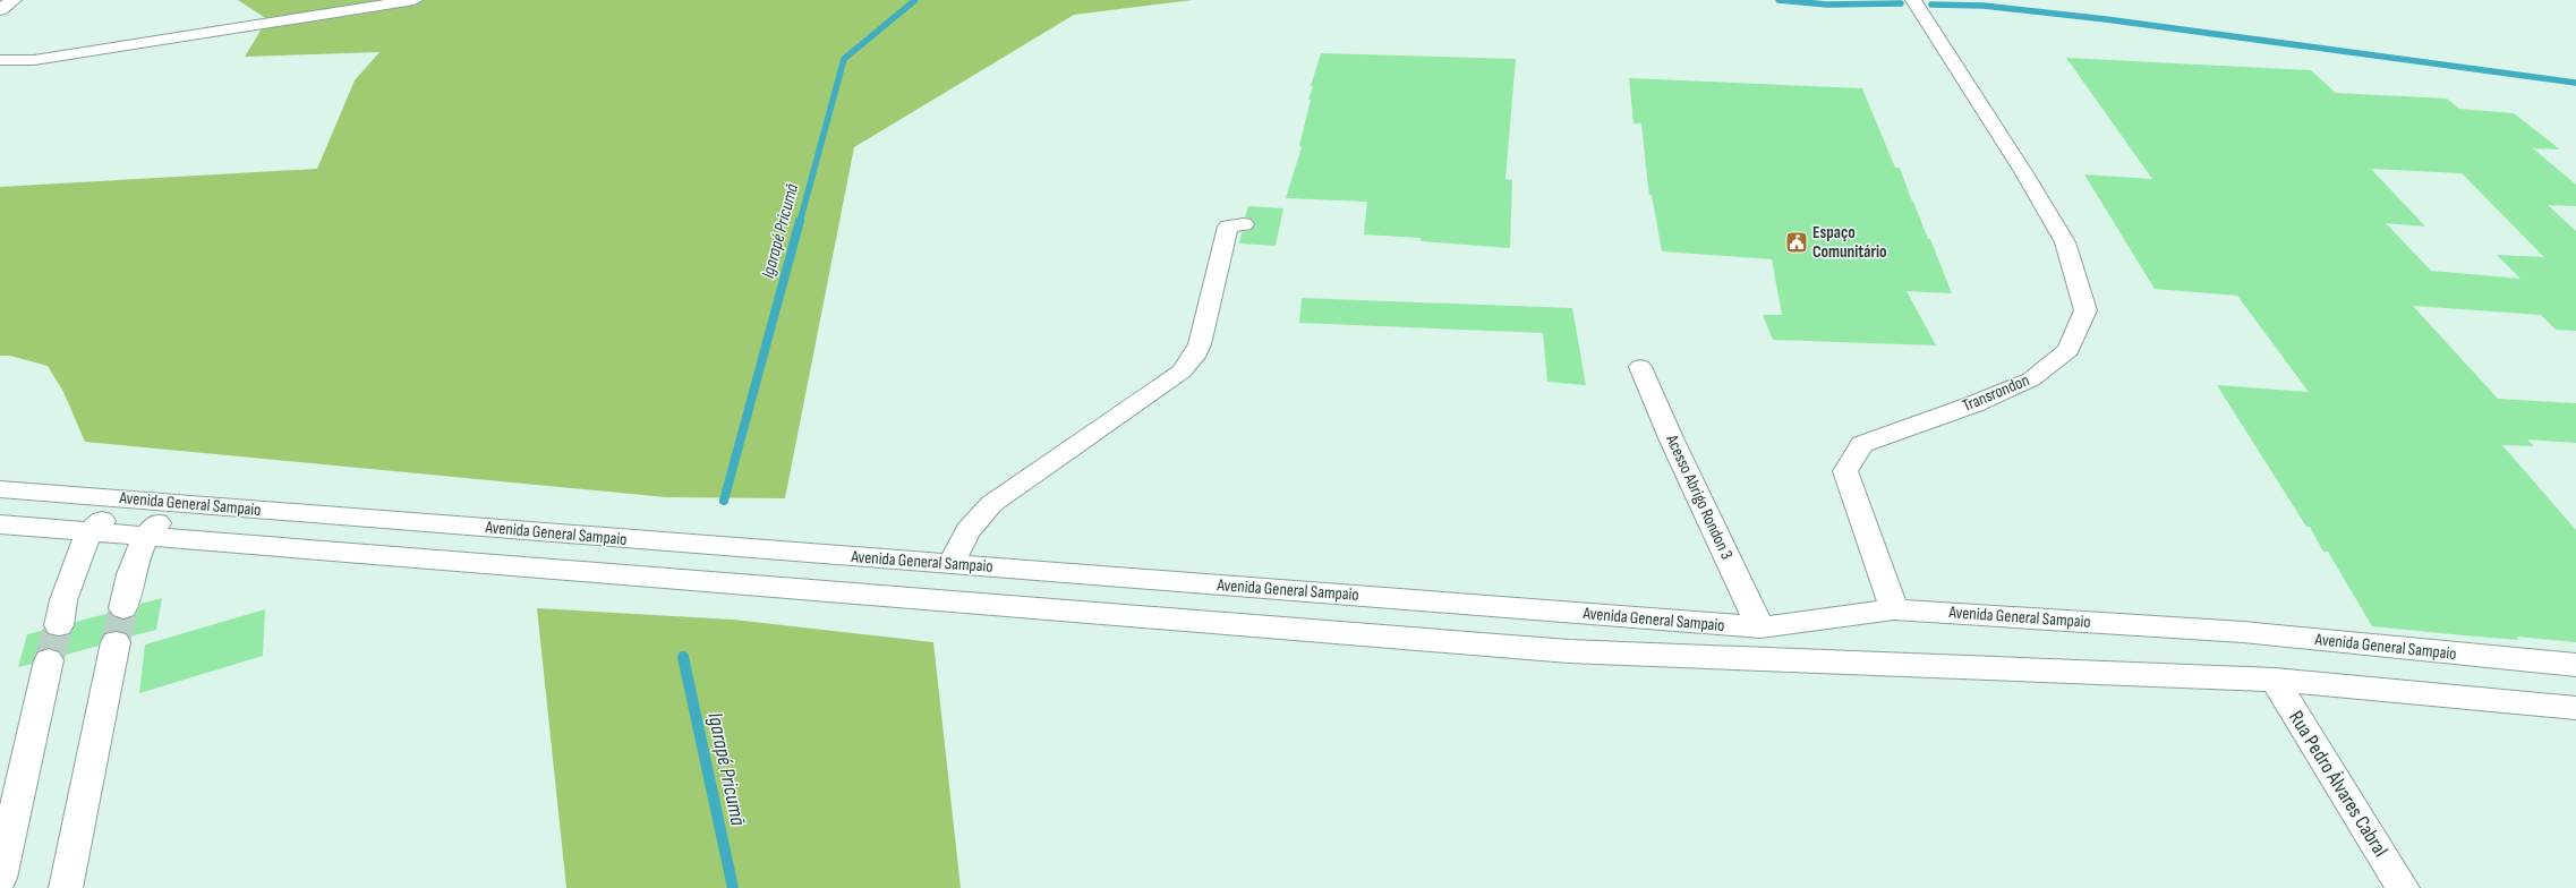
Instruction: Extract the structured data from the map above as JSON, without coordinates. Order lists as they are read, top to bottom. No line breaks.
{"streets":{"street":["Transrondon","Acesso Abrigo Rondon 3","Avenida General Sampaio","Rua Pedro Álvares Cabral"]},"crossings":[["Transrondon","Avenida General Sampaio"],["Acesso Abrigo Rondon 3","Avenida General Sampaio"],["Avenida General Sampaio","Rua Pedro Álvares Cabral"]],"water":["Igarapé Pricumã"],"places":{"public building":["Espaço Comunitário"]}}
